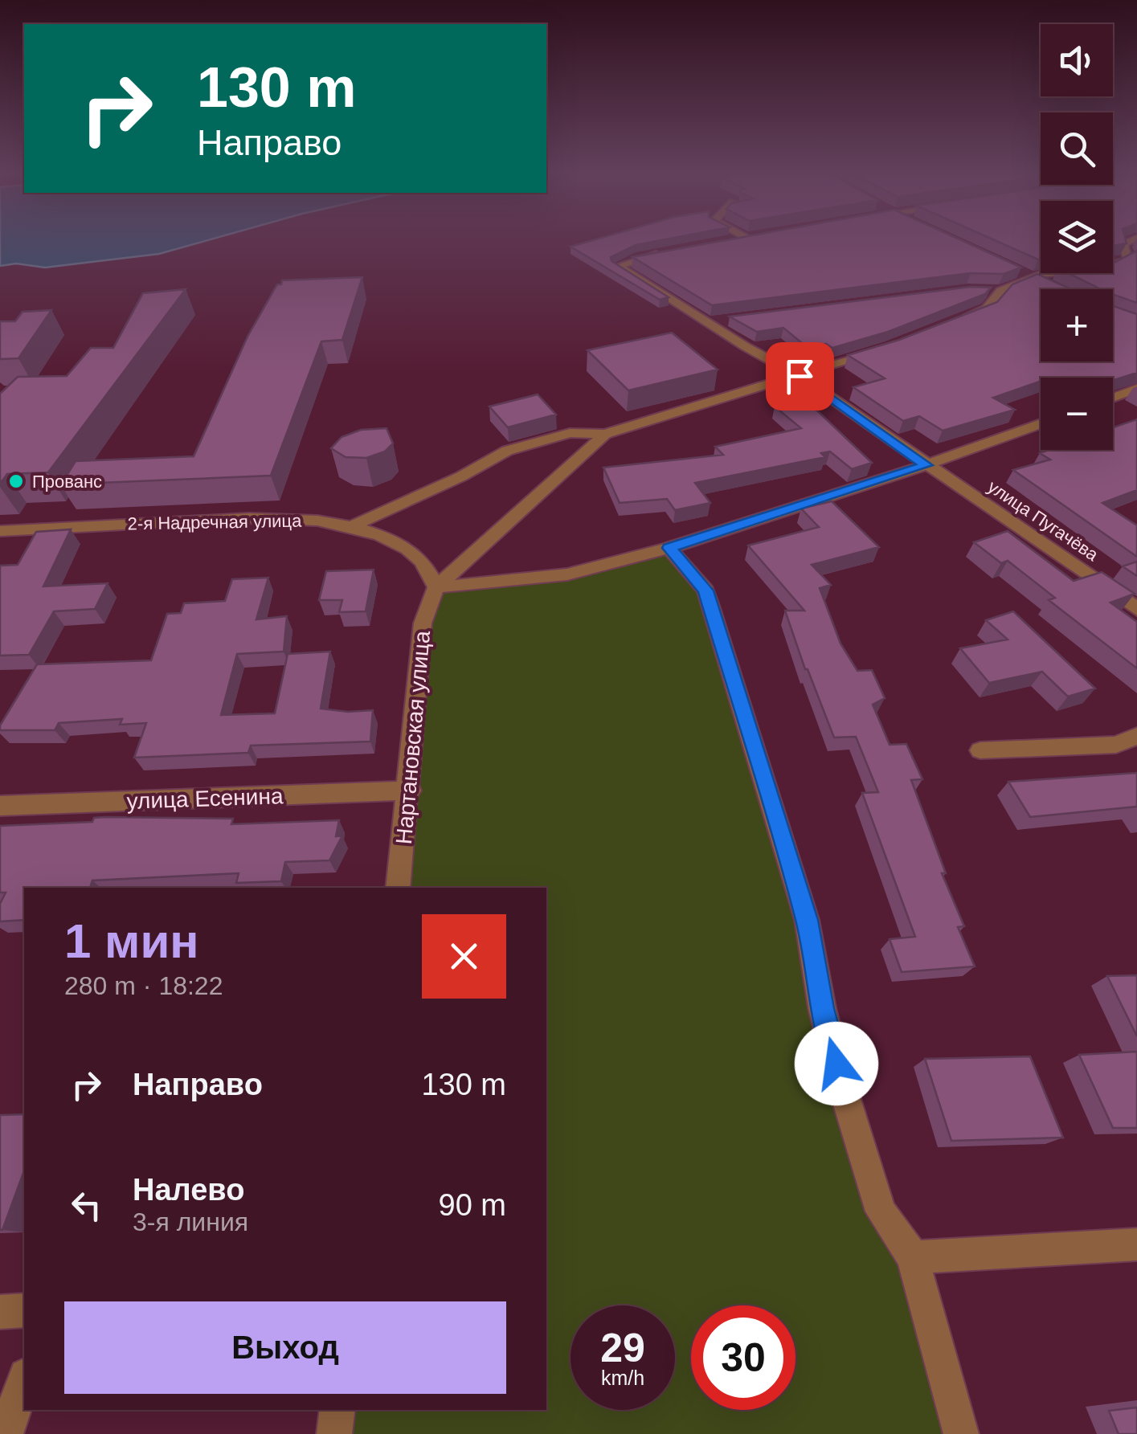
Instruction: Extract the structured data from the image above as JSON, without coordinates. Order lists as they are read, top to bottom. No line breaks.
{"streets":{"street":["улица Пугачёва","2-я Надречная улица","Нартановская улица","улица Есенина"]},"crossings":[["2-я Надречная улица","Нартановская улица"],["Нартановская улица","улица Есенина"]],"places":["Прованс"],"page":{"map_buttons":["+","−"],"turn":["130 m","Направо"],"heading":["1 мин","280 m · 18:22"],"list":[{"name":"Направо","value":"130 m"},{"name":"Налево","note":"3-я линия","value":"90 m"}],"buttons":"Выход","speed":"29 km/h","limit":"30"}}
